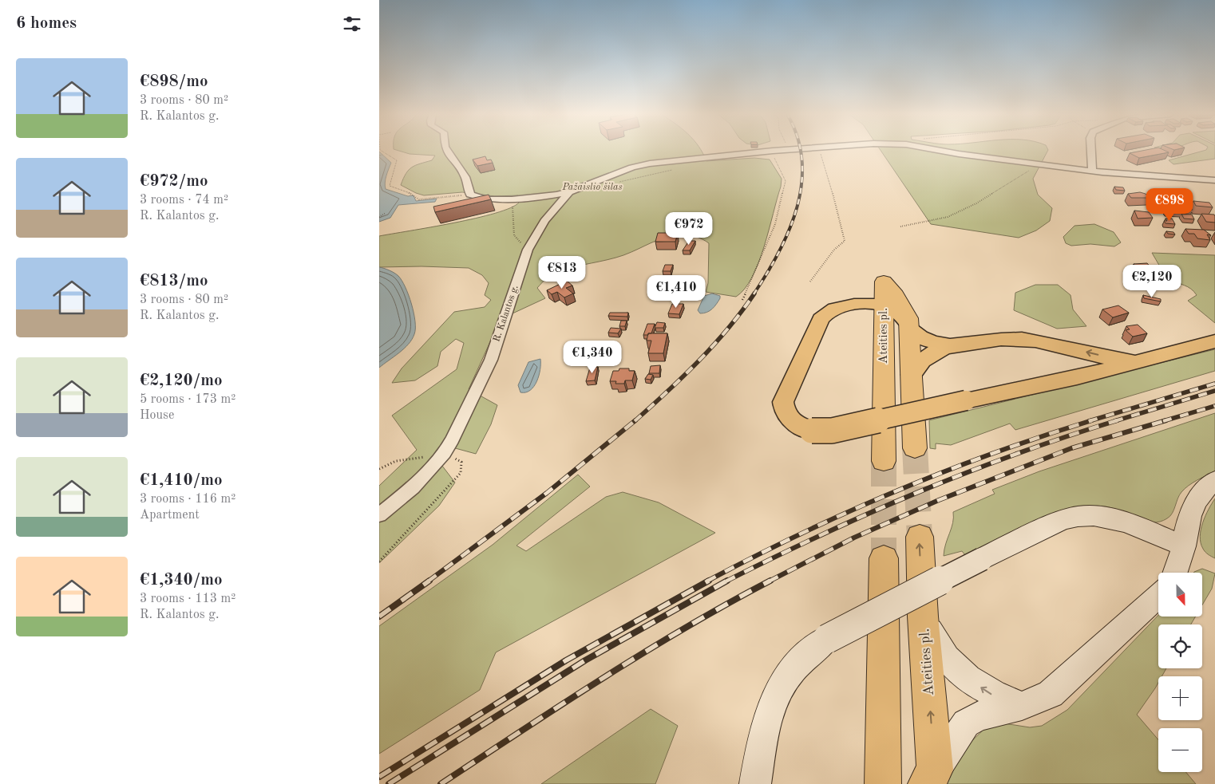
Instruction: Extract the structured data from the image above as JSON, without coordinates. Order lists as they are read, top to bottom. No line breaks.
{"streets":{"highway":["Ateities pl."],"street":["R. Kalantos g."]},"parks":["Pažaislio šilas"],"north":"bottom","page":{"heading":"6 homes","list":[{"name":"€898/mo","note":"3 rooms · 80 m² · R. Kalantos g."},{"name":"€972/mo","note":"3 rooms · 74 m² · R. Kalantos g."},{"name":"€813/mo","note":"3 rooms · 80 m² · R. Kalantos g."},{"name":"€2,120/mo","note":"5 rooms · 173 m² · House"},{"name":"€1,410/mo","note":"3 rooms · 116 m² · Apartment"},{"name":"€1,340/mo","note":"3 rooms · 113 m² · R. Kalantos g."}],"price":["€898","€972","€813","€2,120","€1,410","€1,340"],"map_buttons":["+","−"]}}
